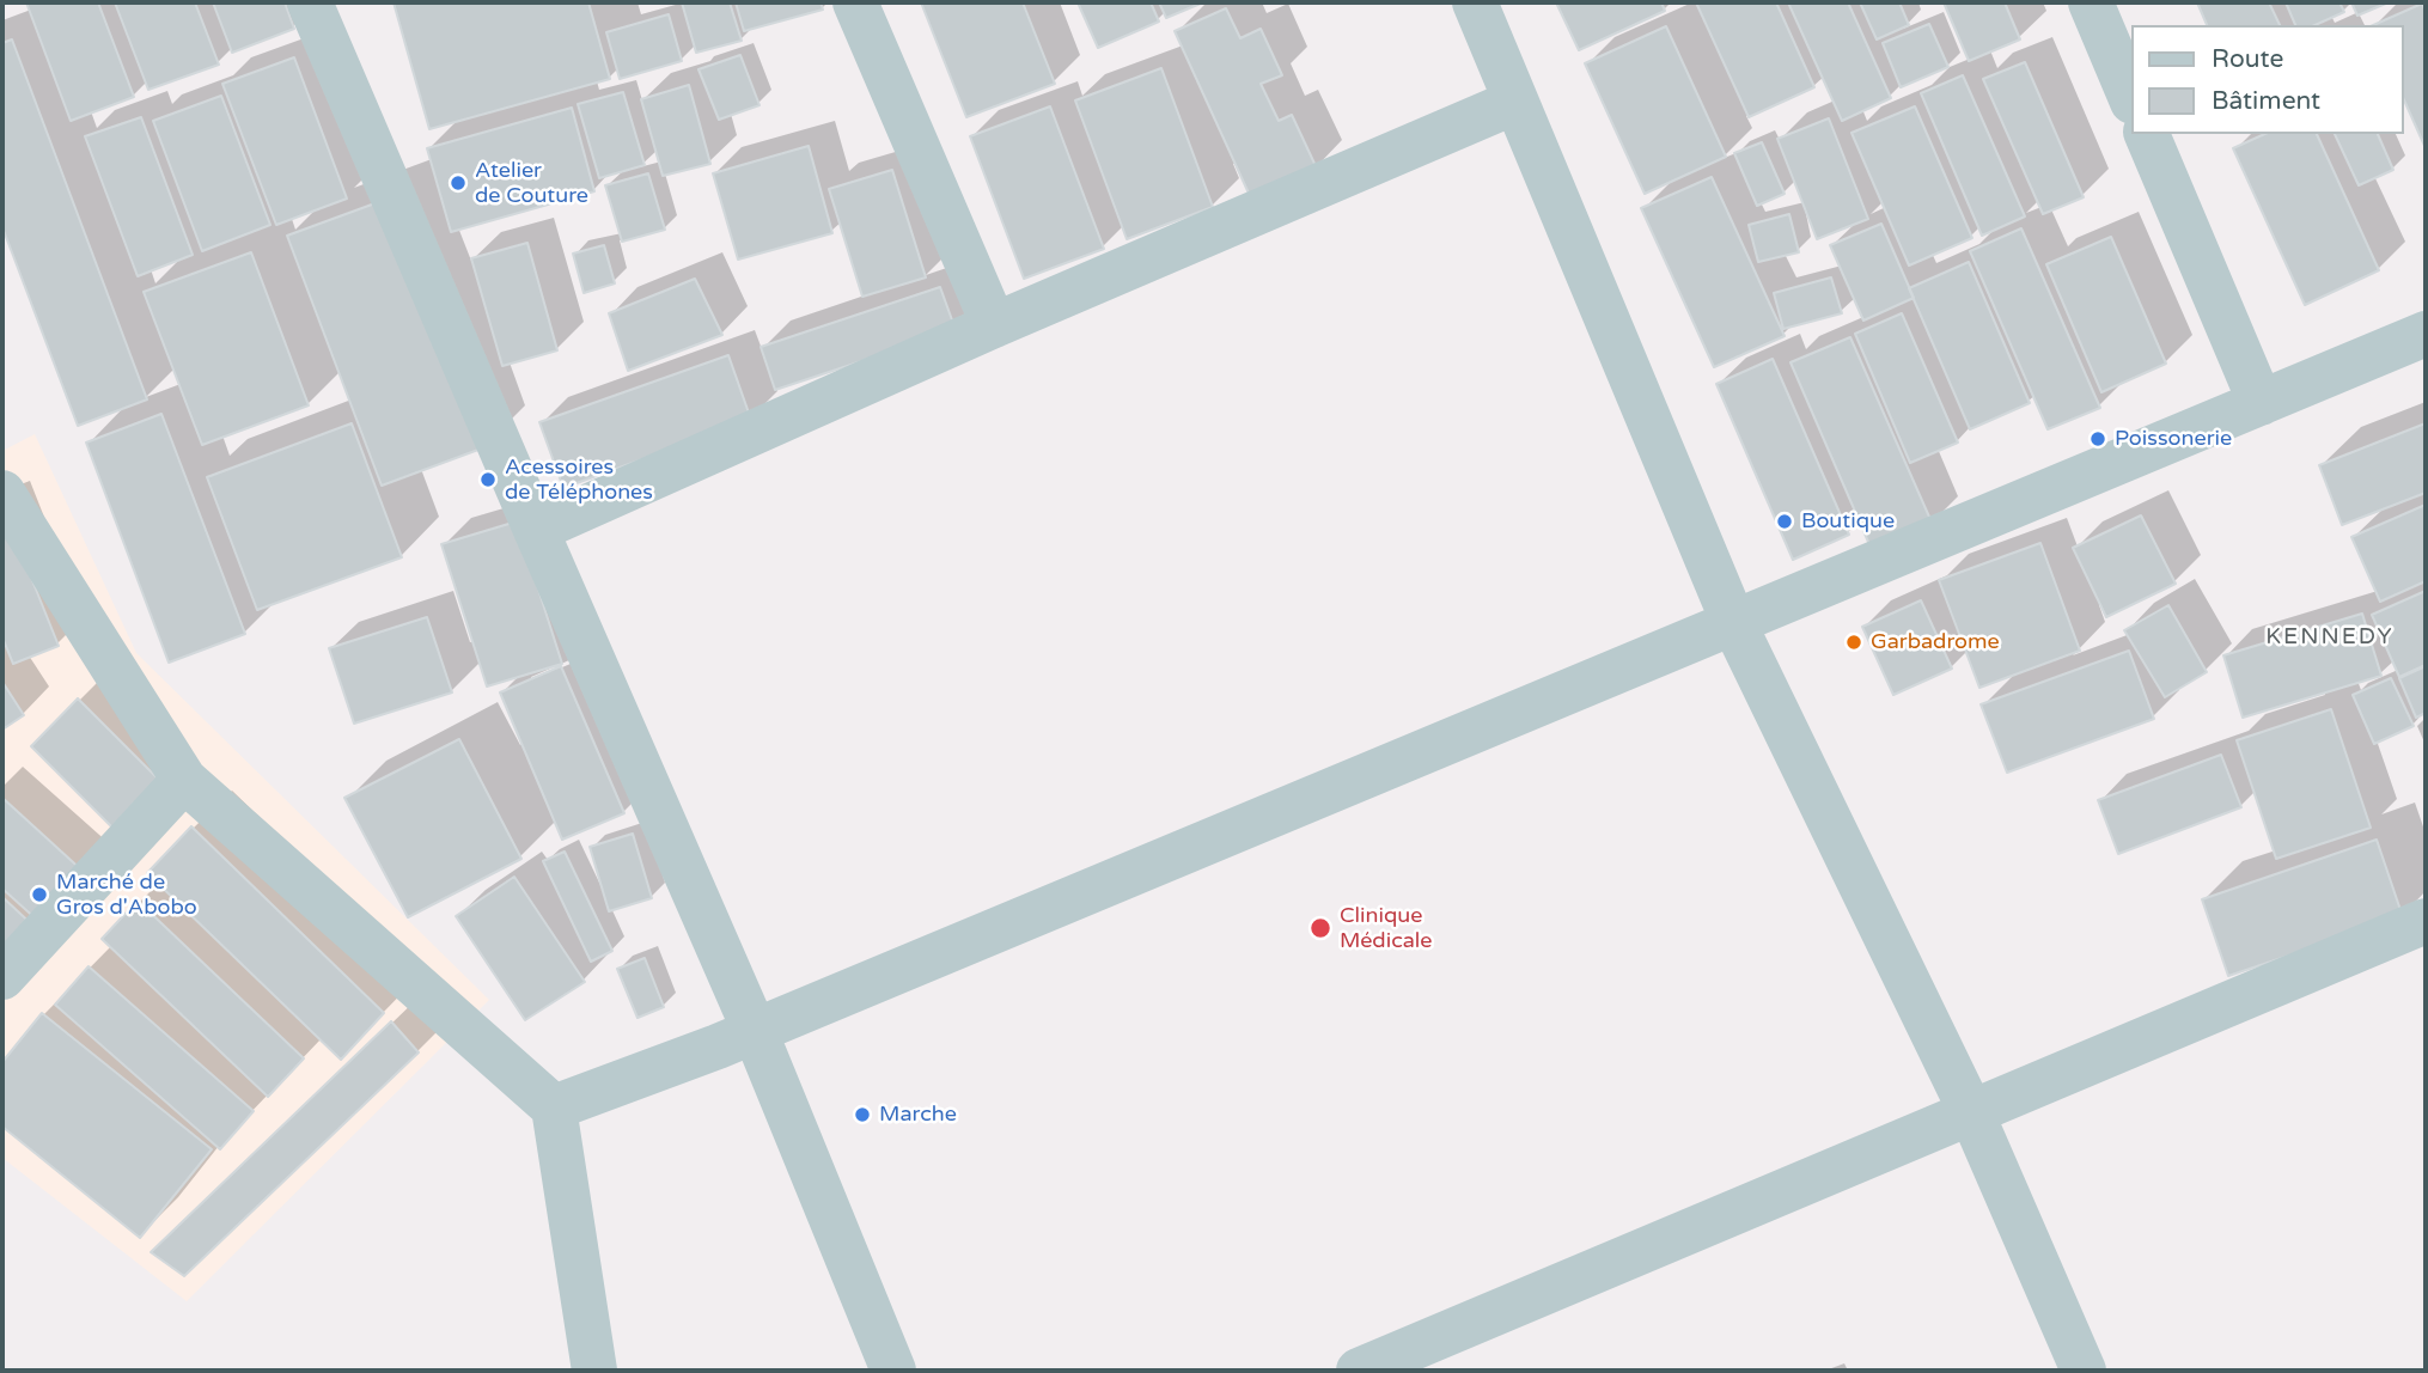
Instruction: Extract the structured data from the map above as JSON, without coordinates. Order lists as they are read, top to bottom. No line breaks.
{"districts":["KENNEDY"],"places":["Atelier de Couture","Poissonerie","Acessoires de Téléphones","Boutique","Garbadrome","Marché de Gros d'Abobo","Clinique Médicale","Marche"],"legend":["Route","Bâtiment"]}
